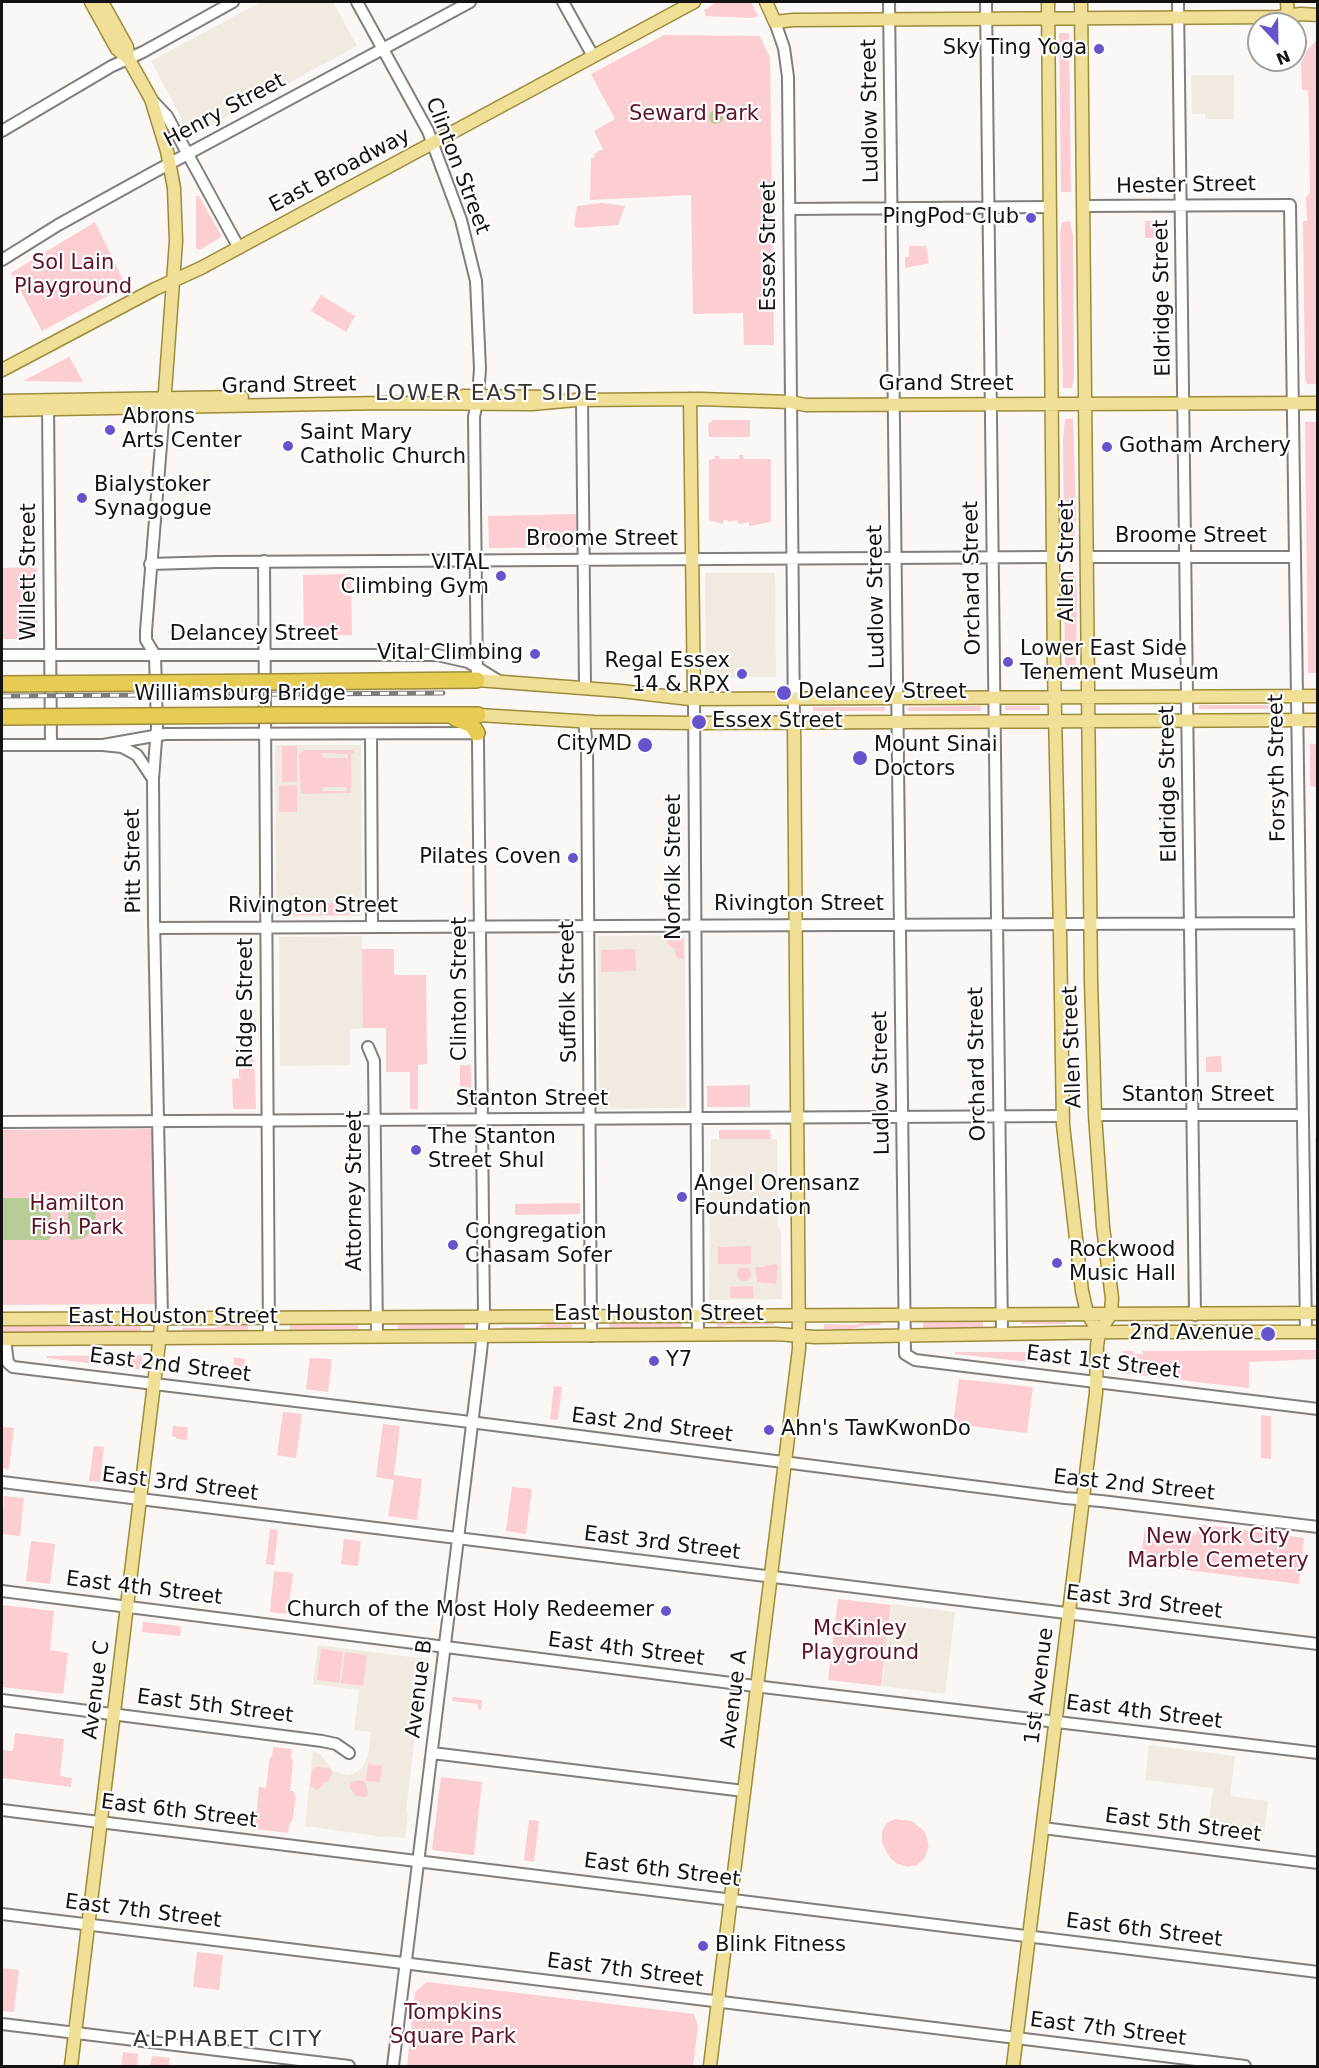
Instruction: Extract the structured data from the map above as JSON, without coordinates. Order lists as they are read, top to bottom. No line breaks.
{"streets":{"highway":["Williamsburg Bridge"],"main road":["East Broadway","Essex Street","Grand Street","Allen Street","Delancey Street","Norfolk Street","East Houston Street","1st Avenue","Avenue C","Avenue A"],"street":["Henry Street","Ludlow Street","Clinton Street","Hester Street","Eldridge Street","Broome Street","Willett Street","Orchard Street","Forsyth Street","Pitt Street","Rivington Street","Suffolk Street","Ridge Street","Stanton Street","Attorney Street","East 1st Street","East 2nd Street","East 3rd Street","East 4th Street","Avenue B","East 5th Street","East 6th Street","East 7th Street"]},"crossings":[["Henry Street","Clinton Street"],["Ludlow Street","Grand Street"],["Ludlow Street","Broome Street"],["Ludlow Street","Delancey Street"],["Ludlow Street","Rivington Street"],["Ludlow Street","Stanton Street"],["Ludlow Street","East Houston Street"],["Ludlow Street","East 1st Street"],["Clinton Street","East Broadway"],["Clinton Street","Grand Street"],["Clinton Street","Broome Street"],["Clinton Street","Delancey Street"],["Clinton Street","Williamsburg Bridge"],["Clinton Street","Rivington Street"],["Clinton Street","Stanton Street"],["Clinton Street","East Houston Street"],["Clinton Street","Avenue B"],["Hester Street","Eldridge Street"],["Hester Street","Allen Street"],["Hester Street","Forsyth Street"],["Essex Street","Grand Street"],["Essex Street","Broome Street"],["Essex Street","Delancey Street"],["Essex Street","Rivington Street"],["Essex Street","Stanton Street"],["Essex Street","East Houston Street"],["Essex Street","Avenue A"],["Eldridge Street","Grand Street"],["Eldridge Street","Broome Street"],["Eldridge Street","Delancey Street"],["Eldridge Street","Rivington Street"],["Eldridge Street","Stanton Street"],["Eldridge Street","East Houston Street"],["Grand Street","Allen Street"],["Grand Street","Willett Street"],["Grand Street","Orchard Street"],["Grand Street","Forsyth Street"],["Grand Street","Pitt Street"],["Grand Street","Norfolk Street"],["Broome Street","Allen Street"],["Broome Street","Orchard Street"],["Broome Street","Forsyth Street"],["Broome Street","Pitt Street"],["Broome Street","Norfolk Street"],["Broome Street","Ridge Street"],["Allen Street","Delancey Street"],["Allen Street","Rivington Street"],["Allen Street","Stanton Street"],["Allen Street","East Houston Street"],["Willett Street","Delancey Street"],["Orchard Street","Delancey Street"],["Orchard Street","Rivington Street"],["Orchard Street","Stanton Street"],["Orchard Street","East Houston Street"],["Delancey Street","Williamsburg Bridge"],["Delancey Street","Forsyth Street"],["Delancey Street","Pitt Street"],["Delancey Street","Norfolk Street"],["Delancey Street","Ridge Street"],["Forsyth Street","Rivington Street"],["Forsyth Street","Stanton Street"],["Forsyth Street","East Houston Street"],["Pitt Street","Rivington Street"],["Pitt Street","Stanton Street"],["Pitt Street","East Houston Street"],["Pitt Street","Avenue C"],["Norfolk Street","Rivington Street"],["Norfolk Street","Stanton Street"],["Norfolk Street","East Houston Street"],["Rivington Street","Suffolk Street"],["Rivington Street","Ridge Street"],["Suffolk Street","Stanton Street"],["Suffolk Street","East Houston Street"],["Ridge Street","Stanton Street"],["Ridge Street","East Houston Street"],["Stanton Street","Attorney Street"],["Attorney Street","East Houston Street"],["East Houston Street","East 1st Street"],["East Houston Street","East 2nd Street"],["East Houston Street","1st Avenue"],["East Houston Street","Avenue B"],["East Houston Street","Avenue C"],["East Houston Street","Avenue A"],["East 1st Street","1st Avenue"],["East 2nd Street","1st Avenue"],["East 2nd Street","Avenue B"],["East 2nd Street","Avenue C"],["East 2nd Street","Avenue A"],["East 3rd Street","1st Avenue"],["East 3rd Street","Avenue B"],["East 3rd Street","Avenue C"],["East 3rd Street","Avenue A"],["East 4th Street","1st Avenue"],["East 4th Street","Avenue B"],["East 4th Street","Avenue C"],["East 4th Street","Avenue A"],["1st Avenue","East 5th Street"],["1st Avenue","East 6th Street"],["1st Avenue","East 7th Street"],["Avenue B","East 6th Street"],["Avenue B","East 7th Street"],["Avenue C","East 5th Street"],["Avenue C","East 6th Street"],["Avenue C","East 7th Street"],["Avenue A","East 6th Street"],["Avenue A","East 7th Street"]],"districts":["LOWER EAST SIDE","ALPHABET CITY"],"parks":["Seward Park","Sol Lain Playground","Hamilton Fish Park","New York City Marble Cemetery","McKinley Playground","Tompkins Square Park"],"places":["Sky Ting Yoga","PingPod Club","Abrons Arts Center","Saint Mary Catholic Church","Gotham Archery","Bialystoker Synagogue","VITAL Climbing Gym","Vital Climbing","Lower East Side Tenement Museum","Regal Essex 14 & RPX","Delancey Street","Essex Street","CityMD","Mount Sinai Doctors","Pilates Coven","The Stanton Street Shul","Angel Orensanz Foundation","Congregation Chasam Sofer","Rockwood Music Hall","2nd Avenue","Y7","Ahn's TawKwonDo","Church of the Most Holy Redeemer","Blink Fitness"],"north":"bottom"}
